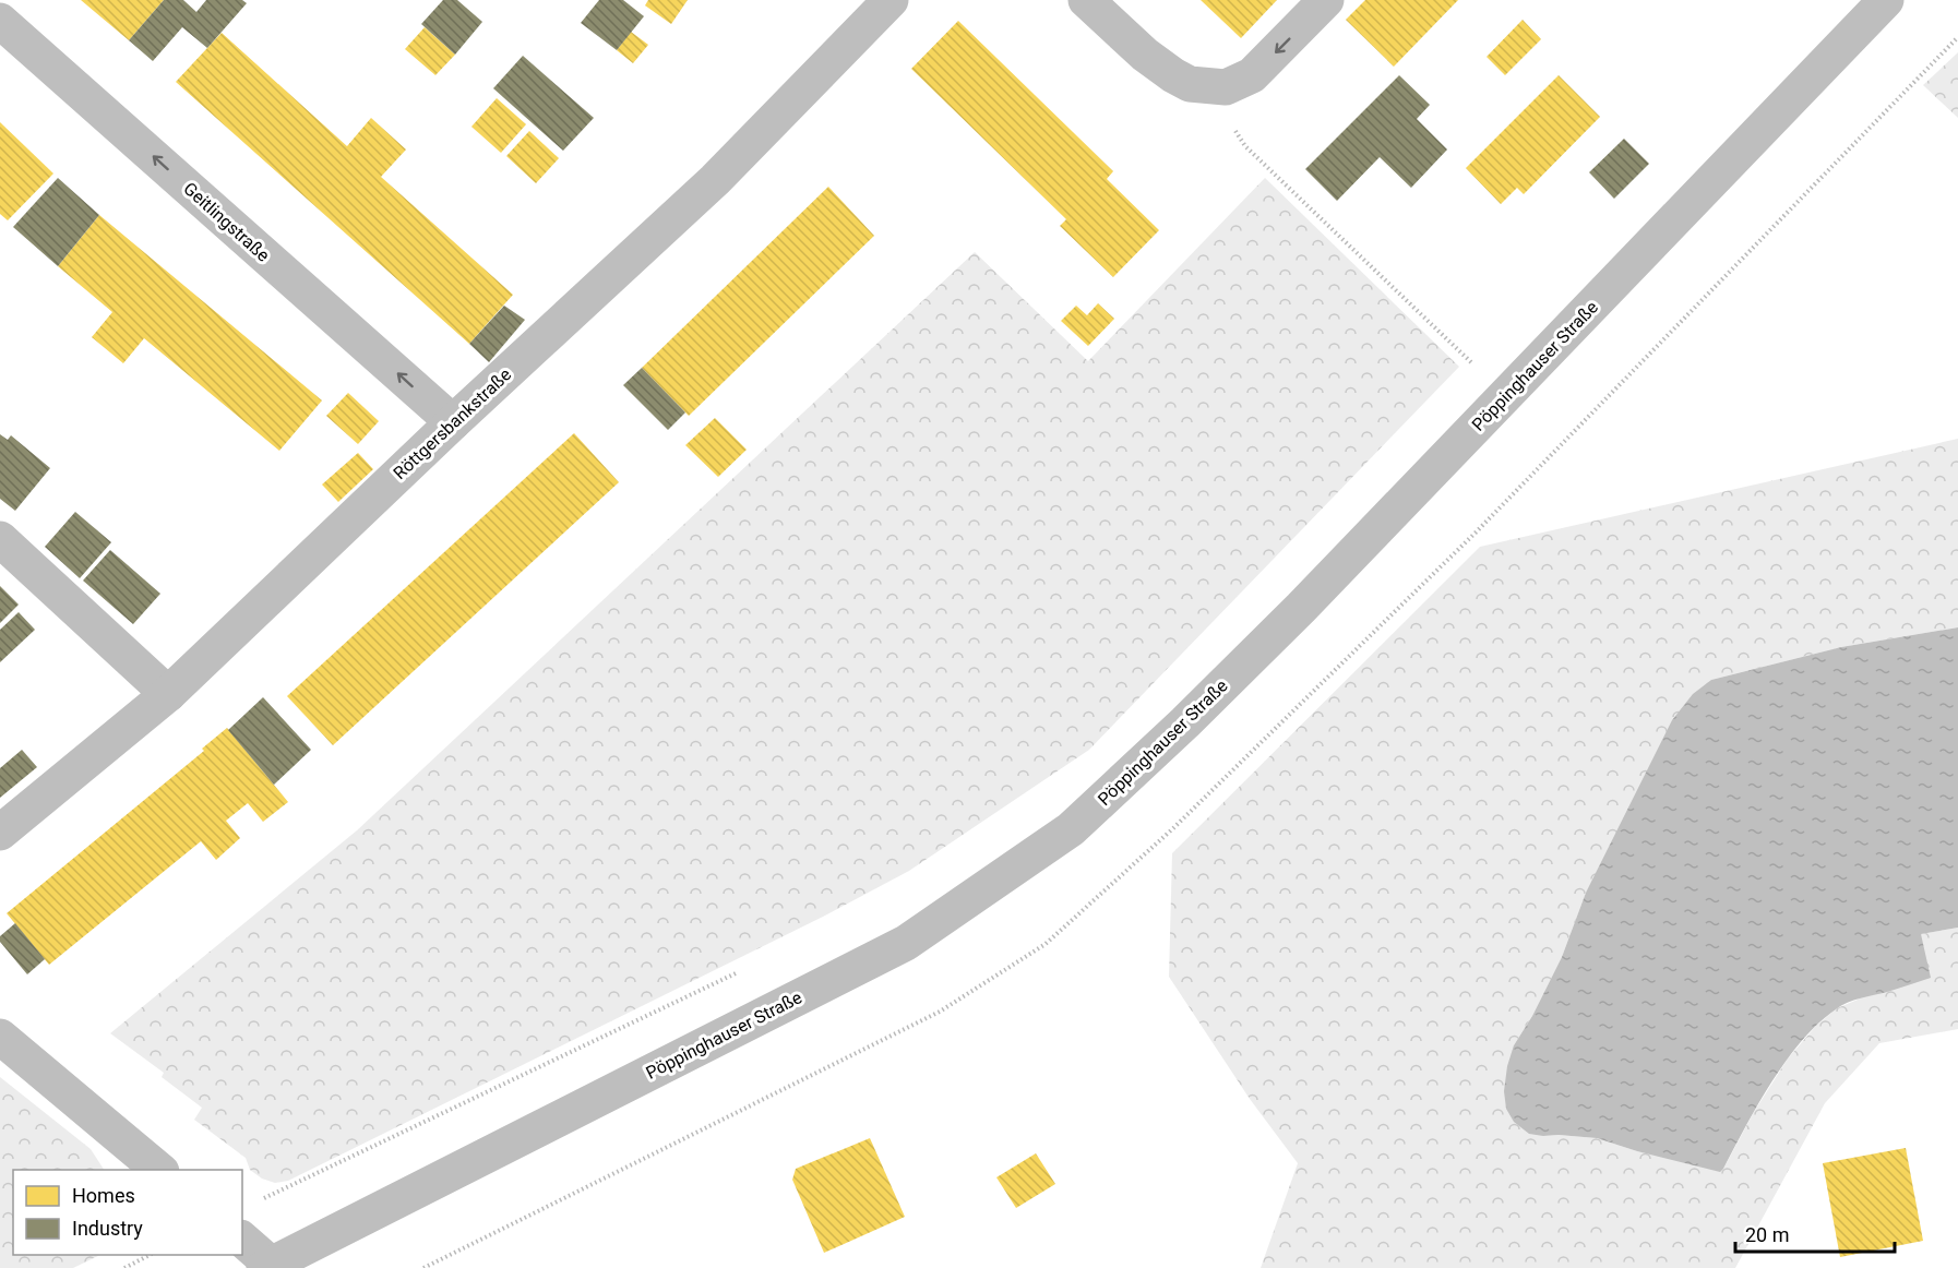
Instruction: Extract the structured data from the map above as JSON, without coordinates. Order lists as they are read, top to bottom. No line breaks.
{"streets":{"street":["Geitlingstraße","Pöppinghauser Straße","Röttgersbankstraße"]},"crossings":[["Geitlingstraße","Röttgersbankstraße"]],"one_way":["Geitlingstraße"],"legend":["Homes","Industry"],"scale_bar":"20 m"}
